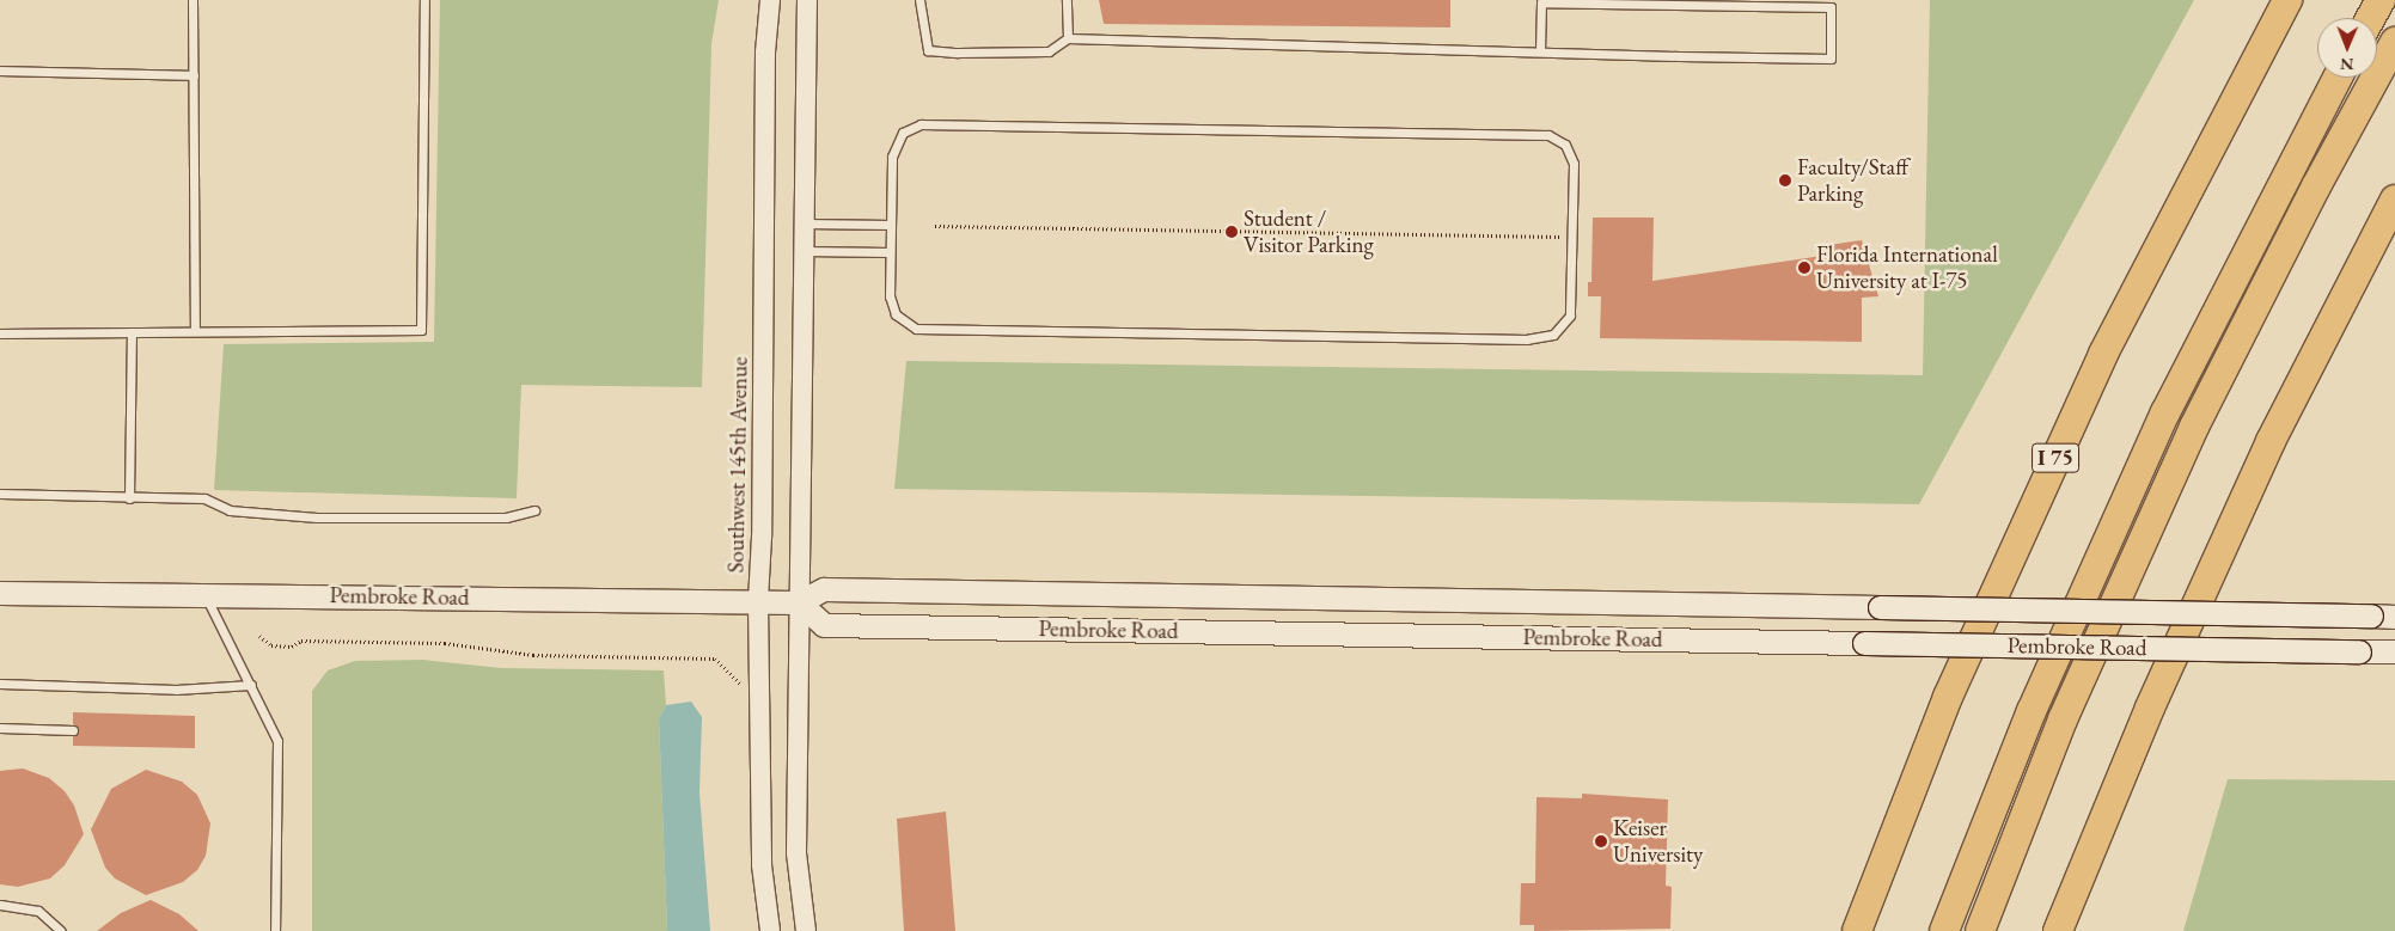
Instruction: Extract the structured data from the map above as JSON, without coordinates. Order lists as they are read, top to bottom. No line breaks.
{"streets":{"highway":["I 75"],"main road":["Pembroke Road"],"street":["Southwest 145th Avenue"]},"crossings":[["Southwest 145th Avenue","Pembroke Road"]],"places":["Faculty/Staff Parking","Student / Visitor Parking","Florida International University at I-75","Keiser University"],"north":"bottom"}
